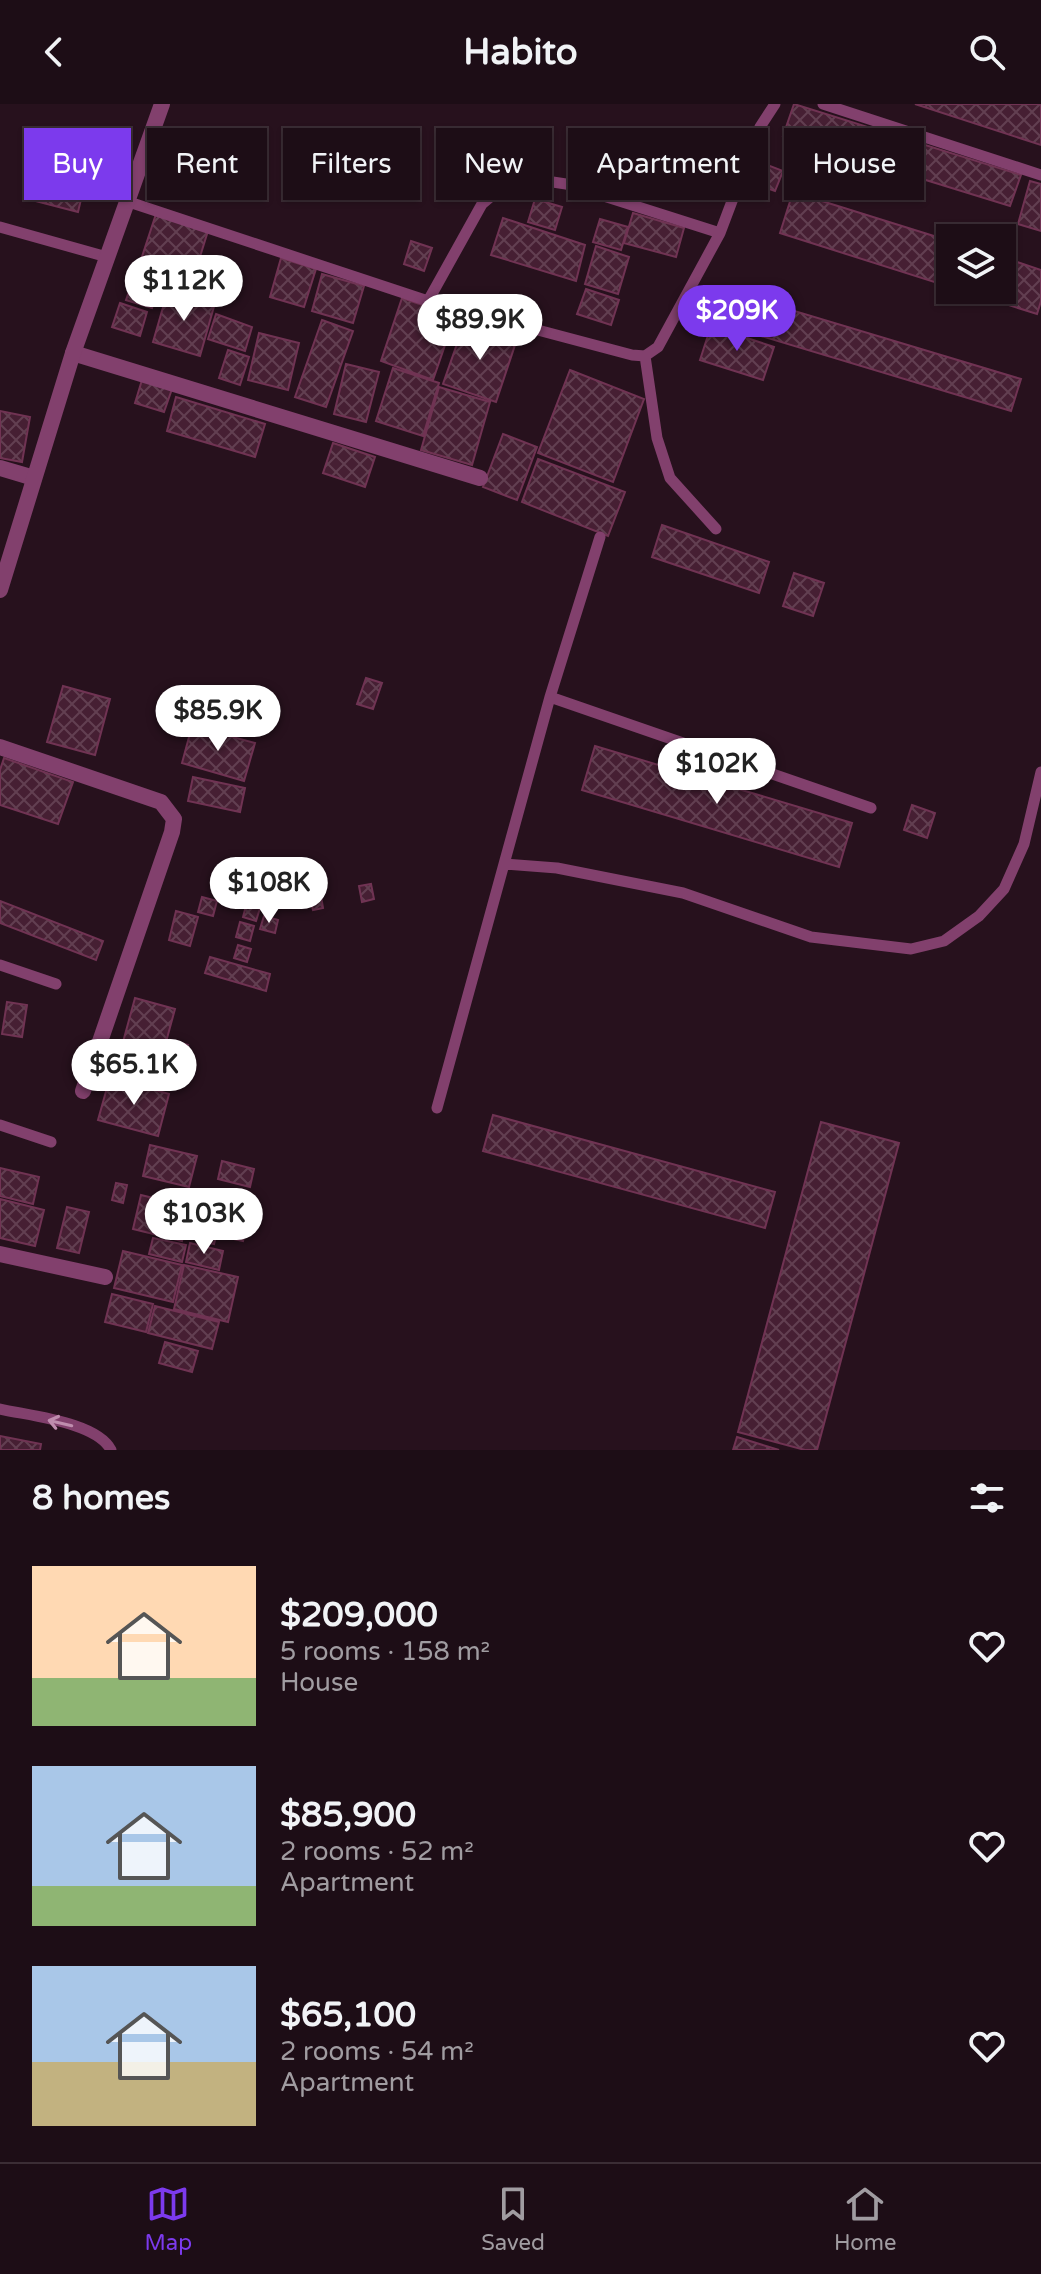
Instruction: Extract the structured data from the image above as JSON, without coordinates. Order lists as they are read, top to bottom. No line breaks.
{"page":{"header":"Habito","chip":["Buy","Rent","Filters","New","Apartment","House"],"price":["$112K","$209K","$89.9K","$85.9K","$102K","$108K","$65.1K","$103K"],"heading":"8 homes","list":[{"name":"$209,000","note":"5 rooms · 158 m² · House"},{"name":"$85,900","note":"2 rooms · 52 m² · Apartment"},{"name":"$65,100","note":"2 rooms · 54 m² · Apartment"}],"tabs":["Map","Saved","Home"]}}
